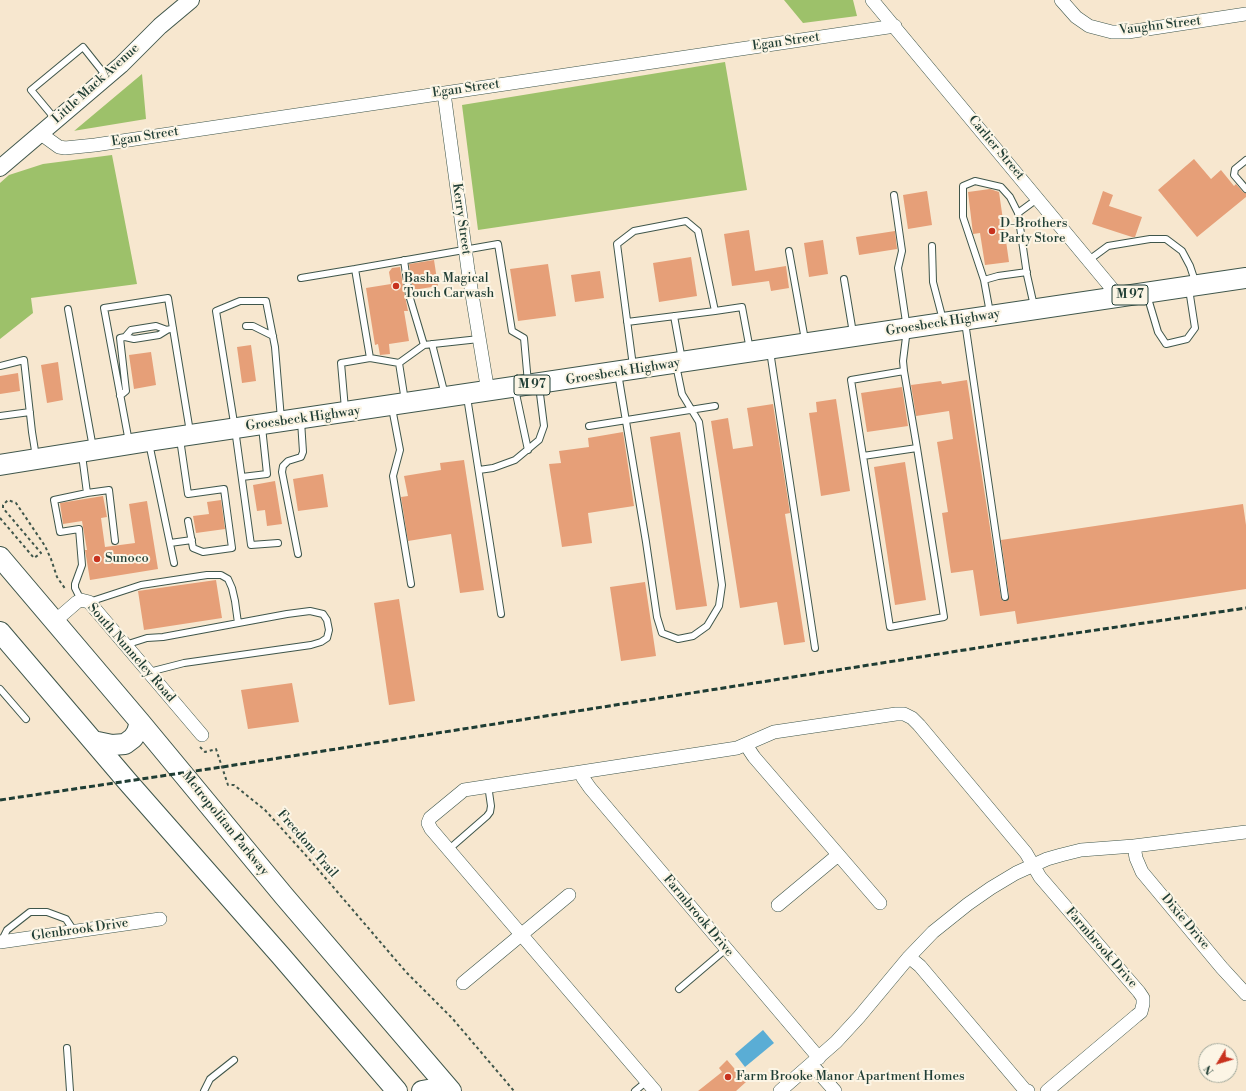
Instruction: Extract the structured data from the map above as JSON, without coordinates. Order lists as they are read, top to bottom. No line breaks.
{"streets":{"main road":["M 97","Groesbeck Highway","Metropolitan Parkway"],"street":["Vaughn Street","Egan Street","Little Mack Avenue","Carlier Street","Kerry Street","South Nunneley Road","Farmbrook Drive","Dixie Drive","Glenbrook Drive"],"path":["Freedom Trail"]},"crossings":[["Egan Street","Little Mack Avenue"],["Egan Street","Carlier Street"],["Egan Street","Kerry Street"],["Carlier Street","Groesbeck Highway"],["Kerry Street","Groesbeck Highway"],["South Nunneley Road","Metropolitan Parkway"],["South Nunneley Road","Freedom Trail"]],"places":["D-Brothers Party Store","Basha Magical Touch Carwash","Sunoco","Farm Brooke Manor Apartment Homes"],"north":"bottom left"}
